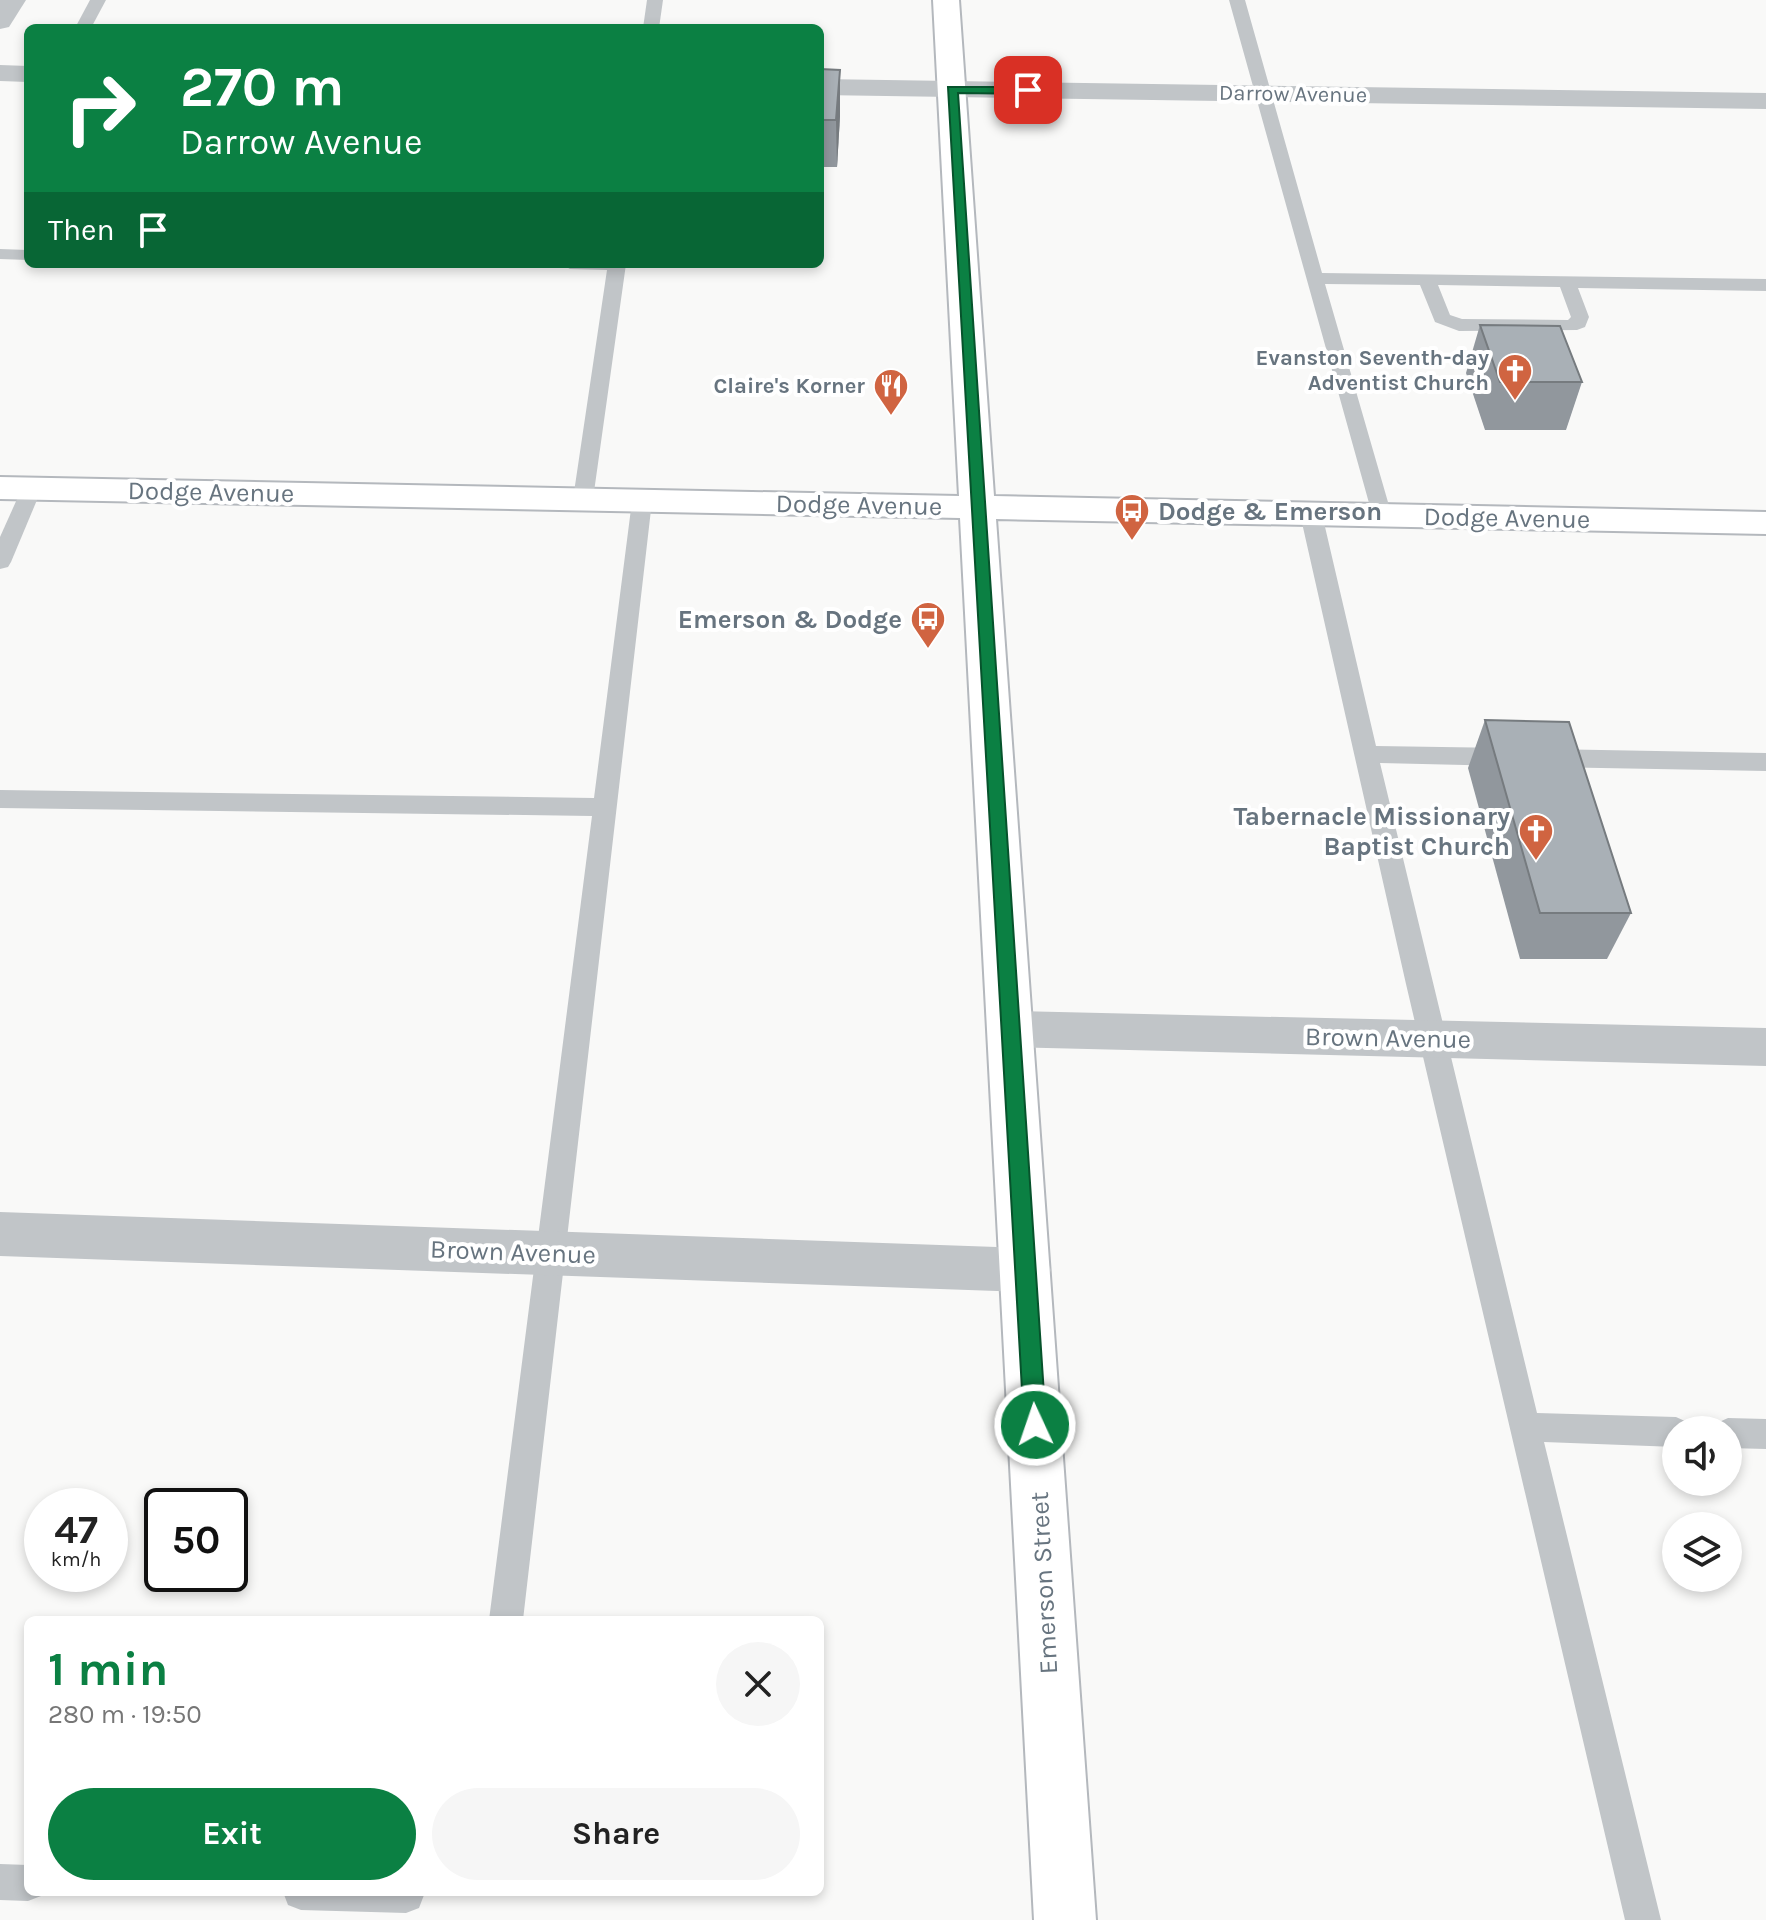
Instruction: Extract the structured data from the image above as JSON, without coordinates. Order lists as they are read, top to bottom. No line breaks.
{"streets":{"main road":["Dodge Avenue","Emerson Street"],"street":["Darrow Avenue","Brown Avenue"]},"crossings":[["Darrow Avenue","Emerson Street"],["Dodge Avenue","Emerson Street"],["Brown Avenue","Emerson Street"]],"places":{"church":["Evanston Seventh-day Adventist Church","Tabernacle Missionary Baptist Church"],"restaurant":["Claire's Korner"],"bus stop":["Dodge & Emerson","Emerson & Dodge"]},"page":{"turn":["270 m","Darrow Avenue"],"then":"Then","speed":"47 km/h","limit":"50","heading":["1 min","280 m · 19:50"],"buttons":["Exit","Share"]}}
